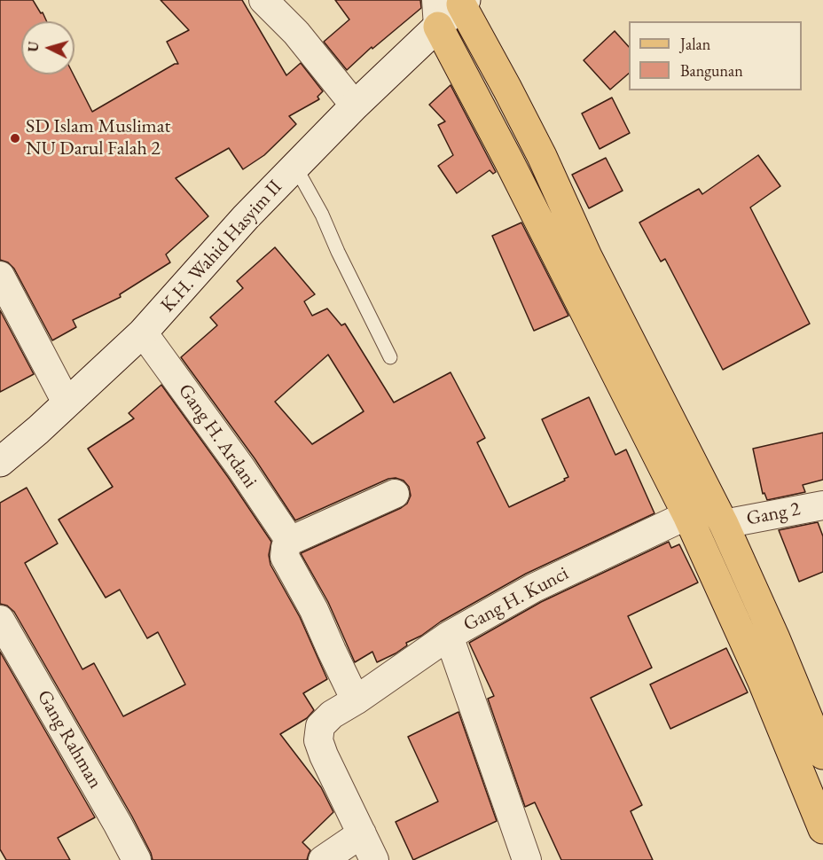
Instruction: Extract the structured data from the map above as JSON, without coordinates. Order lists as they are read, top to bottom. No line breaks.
{"streets":{"street":["K.H. Wahid Hasyim II","Gang H. Ardani","Gang 2","Gang H. Kunci","Gang Rahman"]},"crossings":[["K.H. Wahid Hasyim II","Gang H. Ardani"],["Gang 2","Gang H. Kunci"]],"places":["SD Islam Muslimat NU Darul Falah 2"],"legend":["Jalan","Bangunan"],"north":"left"}
